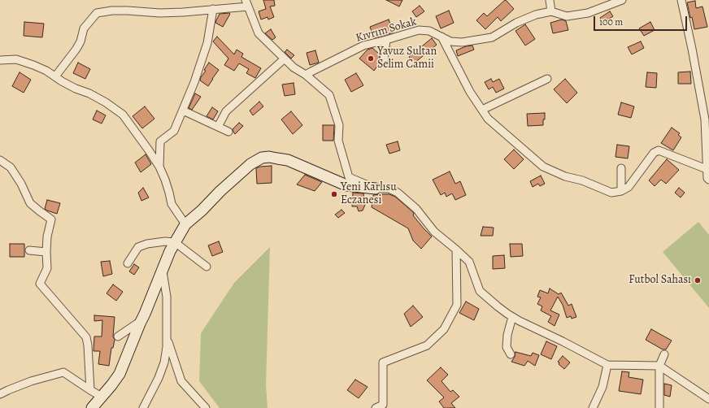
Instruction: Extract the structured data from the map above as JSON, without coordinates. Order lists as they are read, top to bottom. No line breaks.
{"streets":{"street":["Kıvrım Sokak"]},"places":["Yavuz Sultan Selim Camii","Yeni Karlısu Eczanesi","Futbol Sahası"],"scale_bar":"100 m"}
